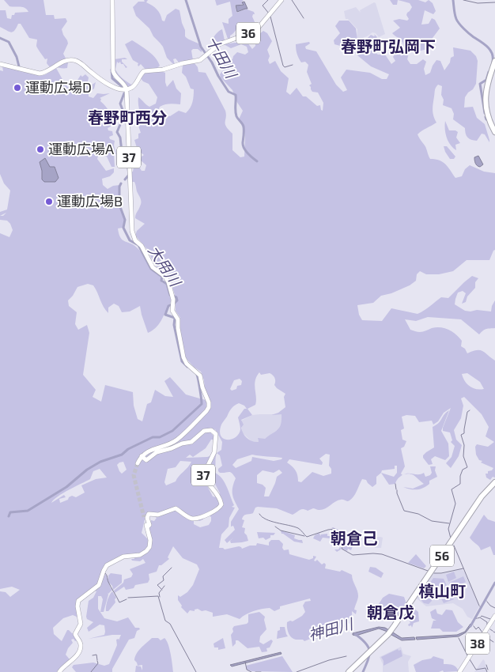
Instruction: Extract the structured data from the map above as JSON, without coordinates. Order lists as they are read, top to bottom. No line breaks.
{"streets":{"highway":["56"],"main road":["36","37","38"]},"crossings":[["36","37"]],"districts":["春野町弘岡下","春野町西分","朝倉己","槙山町","朝倉戊"],"water":["十田川","大用川","神田川"],"places":["運動広場D","運動広場A","運動広場B"]}
